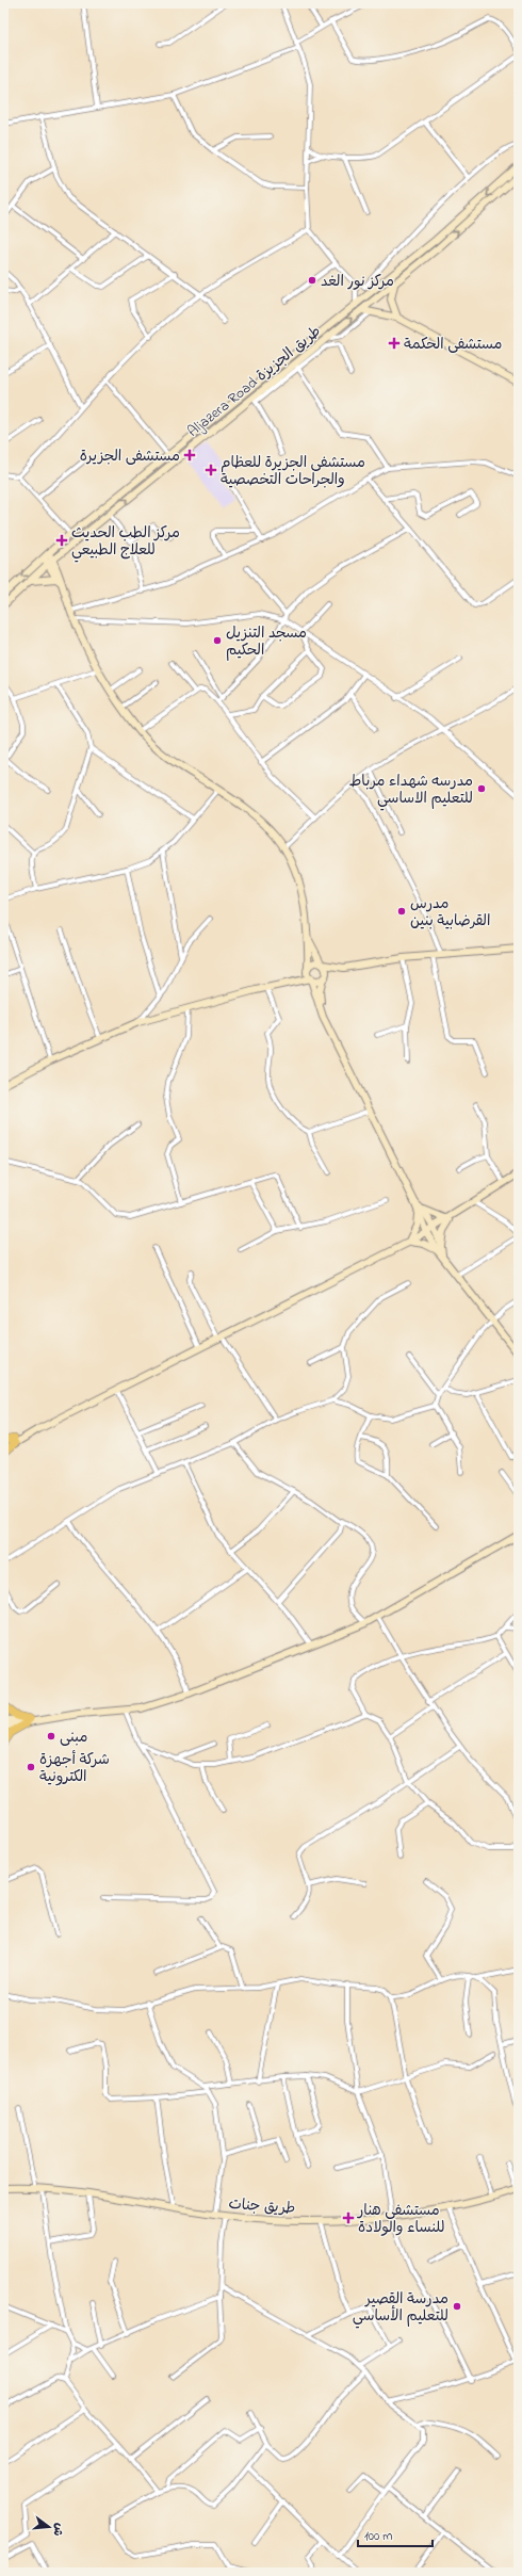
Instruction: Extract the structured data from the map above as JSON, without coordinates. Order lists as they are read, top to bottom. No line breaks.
{"streets":{"street":["Aljazera Road طريق الجزيزة","طريق جنات"]},"places":{"other":["مركز نور الغد","مسجد التنزيل الحكيم","مدرسه شهداء مرباط للتعليم الاساسي","مدرس القرضابية بنين","مبنى","شركة أجهزة الكترونية","مدرسة القصير للتعليم الأساسي"],"health":["مستشفى الحكمة","مستشفى الجزيرة","مستشفى الجزيرة للعظام والجراحات التخصصية","مركز الطب الحديث للعلاج الطبيعي","مستشفى هنار للنساء والولادة"]},"scale_bar":"100 m","north":"right"}
